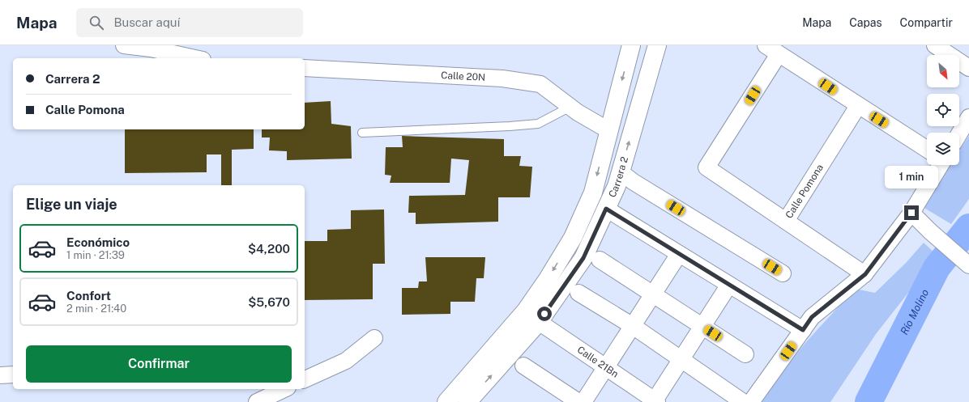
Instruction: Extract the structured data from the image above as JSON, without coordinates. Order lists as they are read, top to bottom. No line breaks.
{"streets":{"main road":["Carrera 2"],"street":["Calle 20N","Calle Pomona","Calle 21Bn"]},"crossings":[["Calle 20N","Carrera 2"],["Carrera 2","Calle 21Bn"]],"water":["Río Molino"],"north":"bottom right","page":{"header":"Mapa","search":"Buscar aquí","nav":["Mapa","Capas","Compartir"],"banner":["Carrera 2","Calle Pomona"],"bubble":"1 min","heading":"Elige un viaje","list":[{"name":"Económico","note":"1 min · 21:39","value":"$4,200"},{"name":"Confort","note":"2 min · 21:40","value":"$5,670"}],"buttons":"Confirmar"}}
